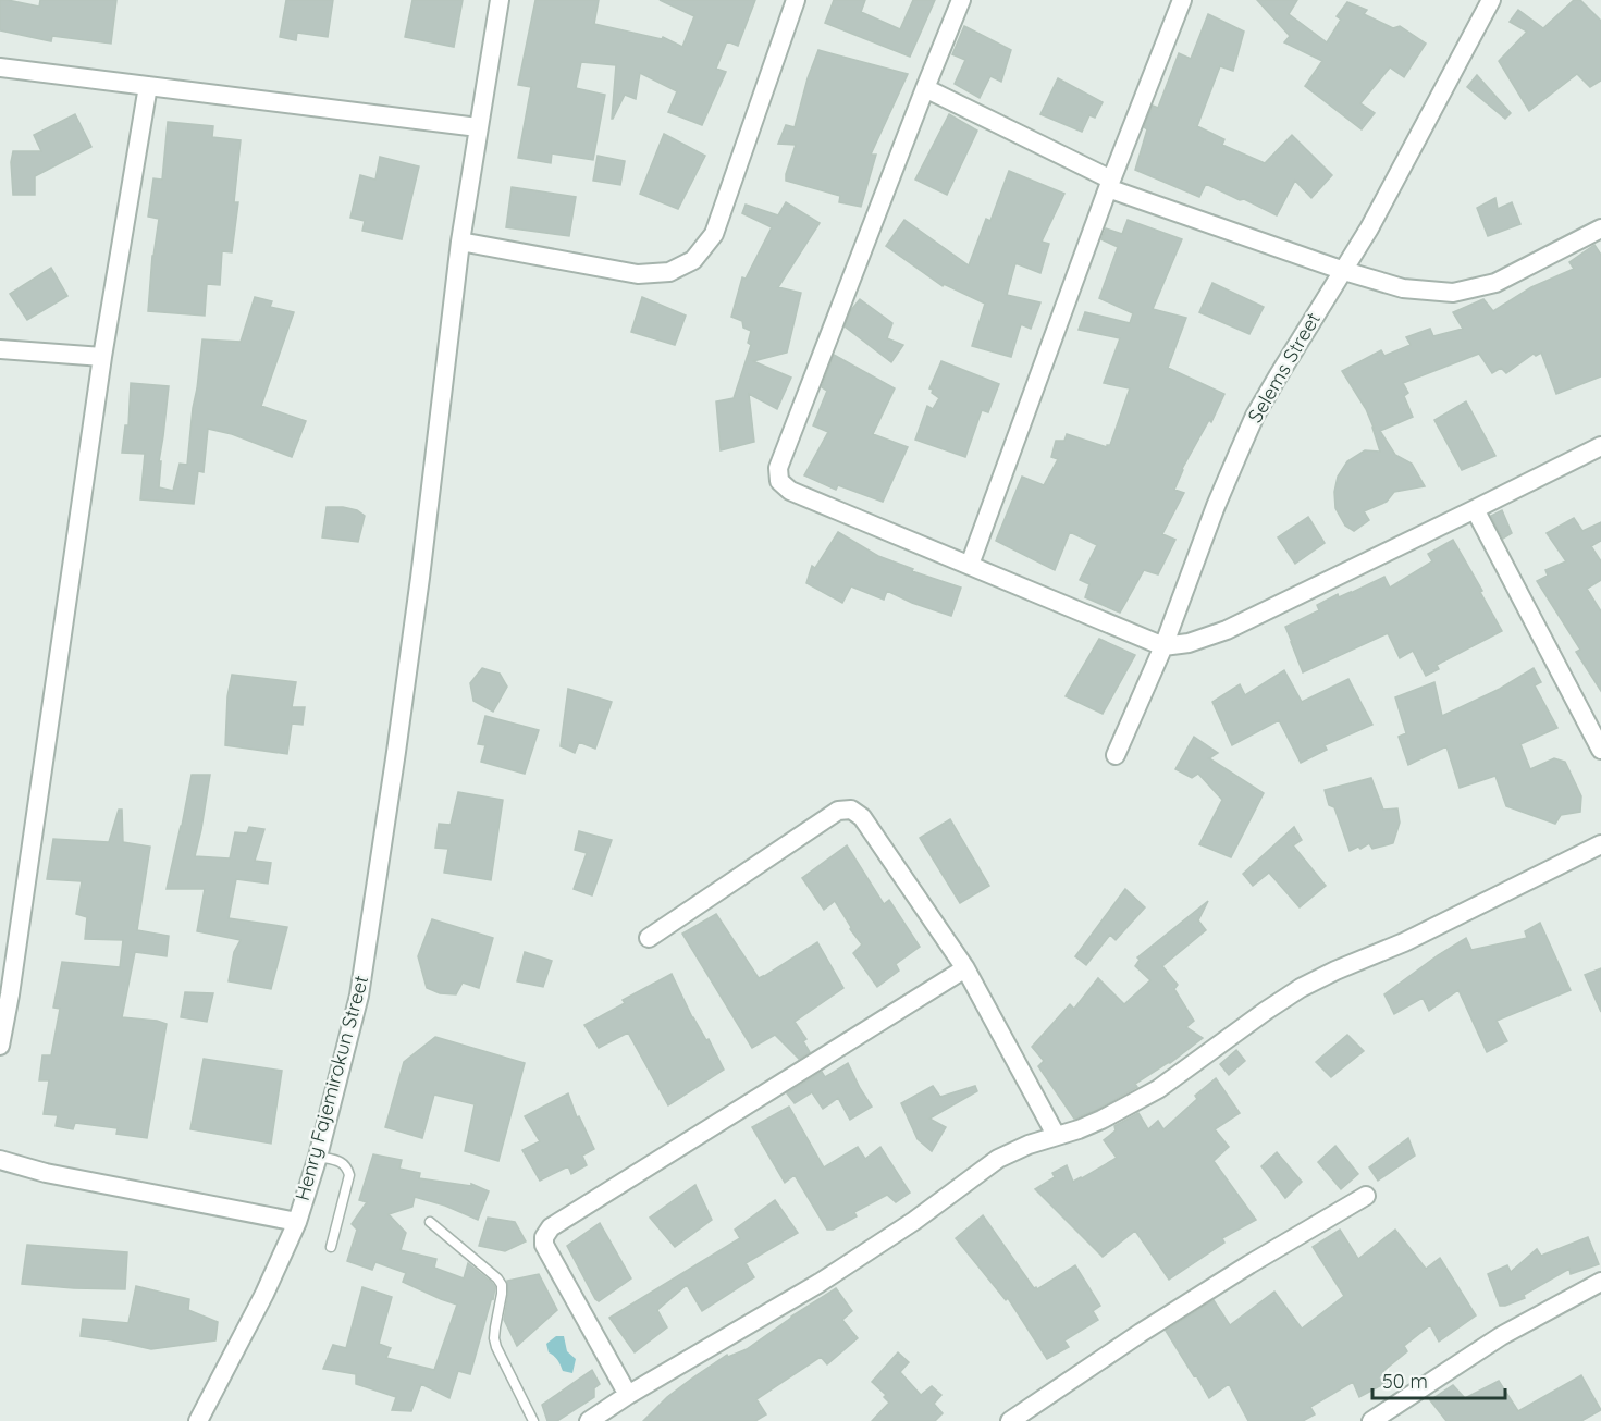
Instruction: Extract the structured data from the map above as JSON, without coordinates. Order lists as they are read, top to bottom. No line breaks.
{"streets":{"street":["Selems Street","Henry Fajemirokun Street"]},"scale_bar":"50 m"}
